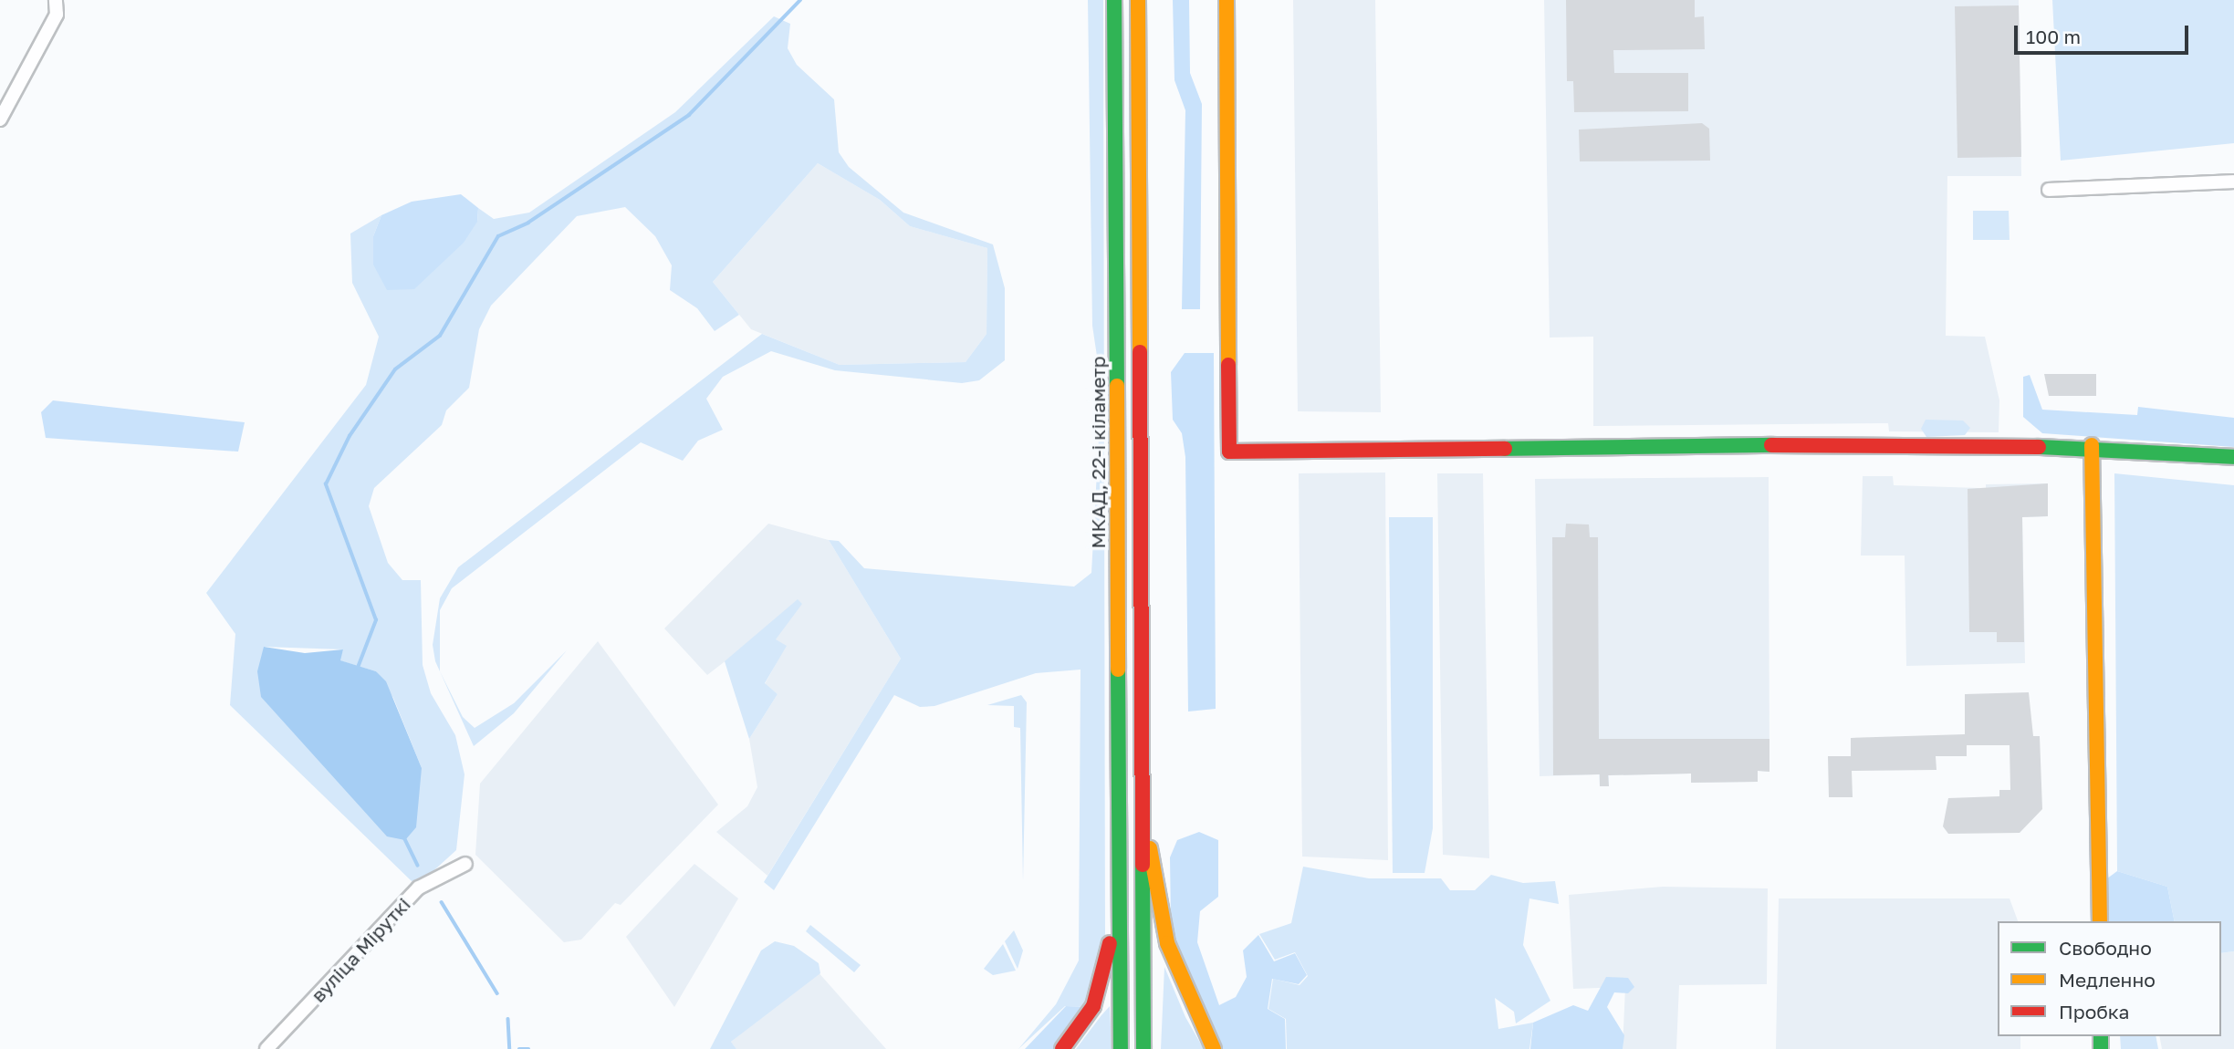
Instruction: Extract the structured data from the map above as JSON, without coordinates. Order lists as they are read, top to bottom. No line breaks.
{"streets":{"main road":["МКАД, 22-і кіламетр"],"street":["вуліца Міруткі"]},"legend":["Свободно","Медленно","Пробка"],"scale_bar":"100 m"}
